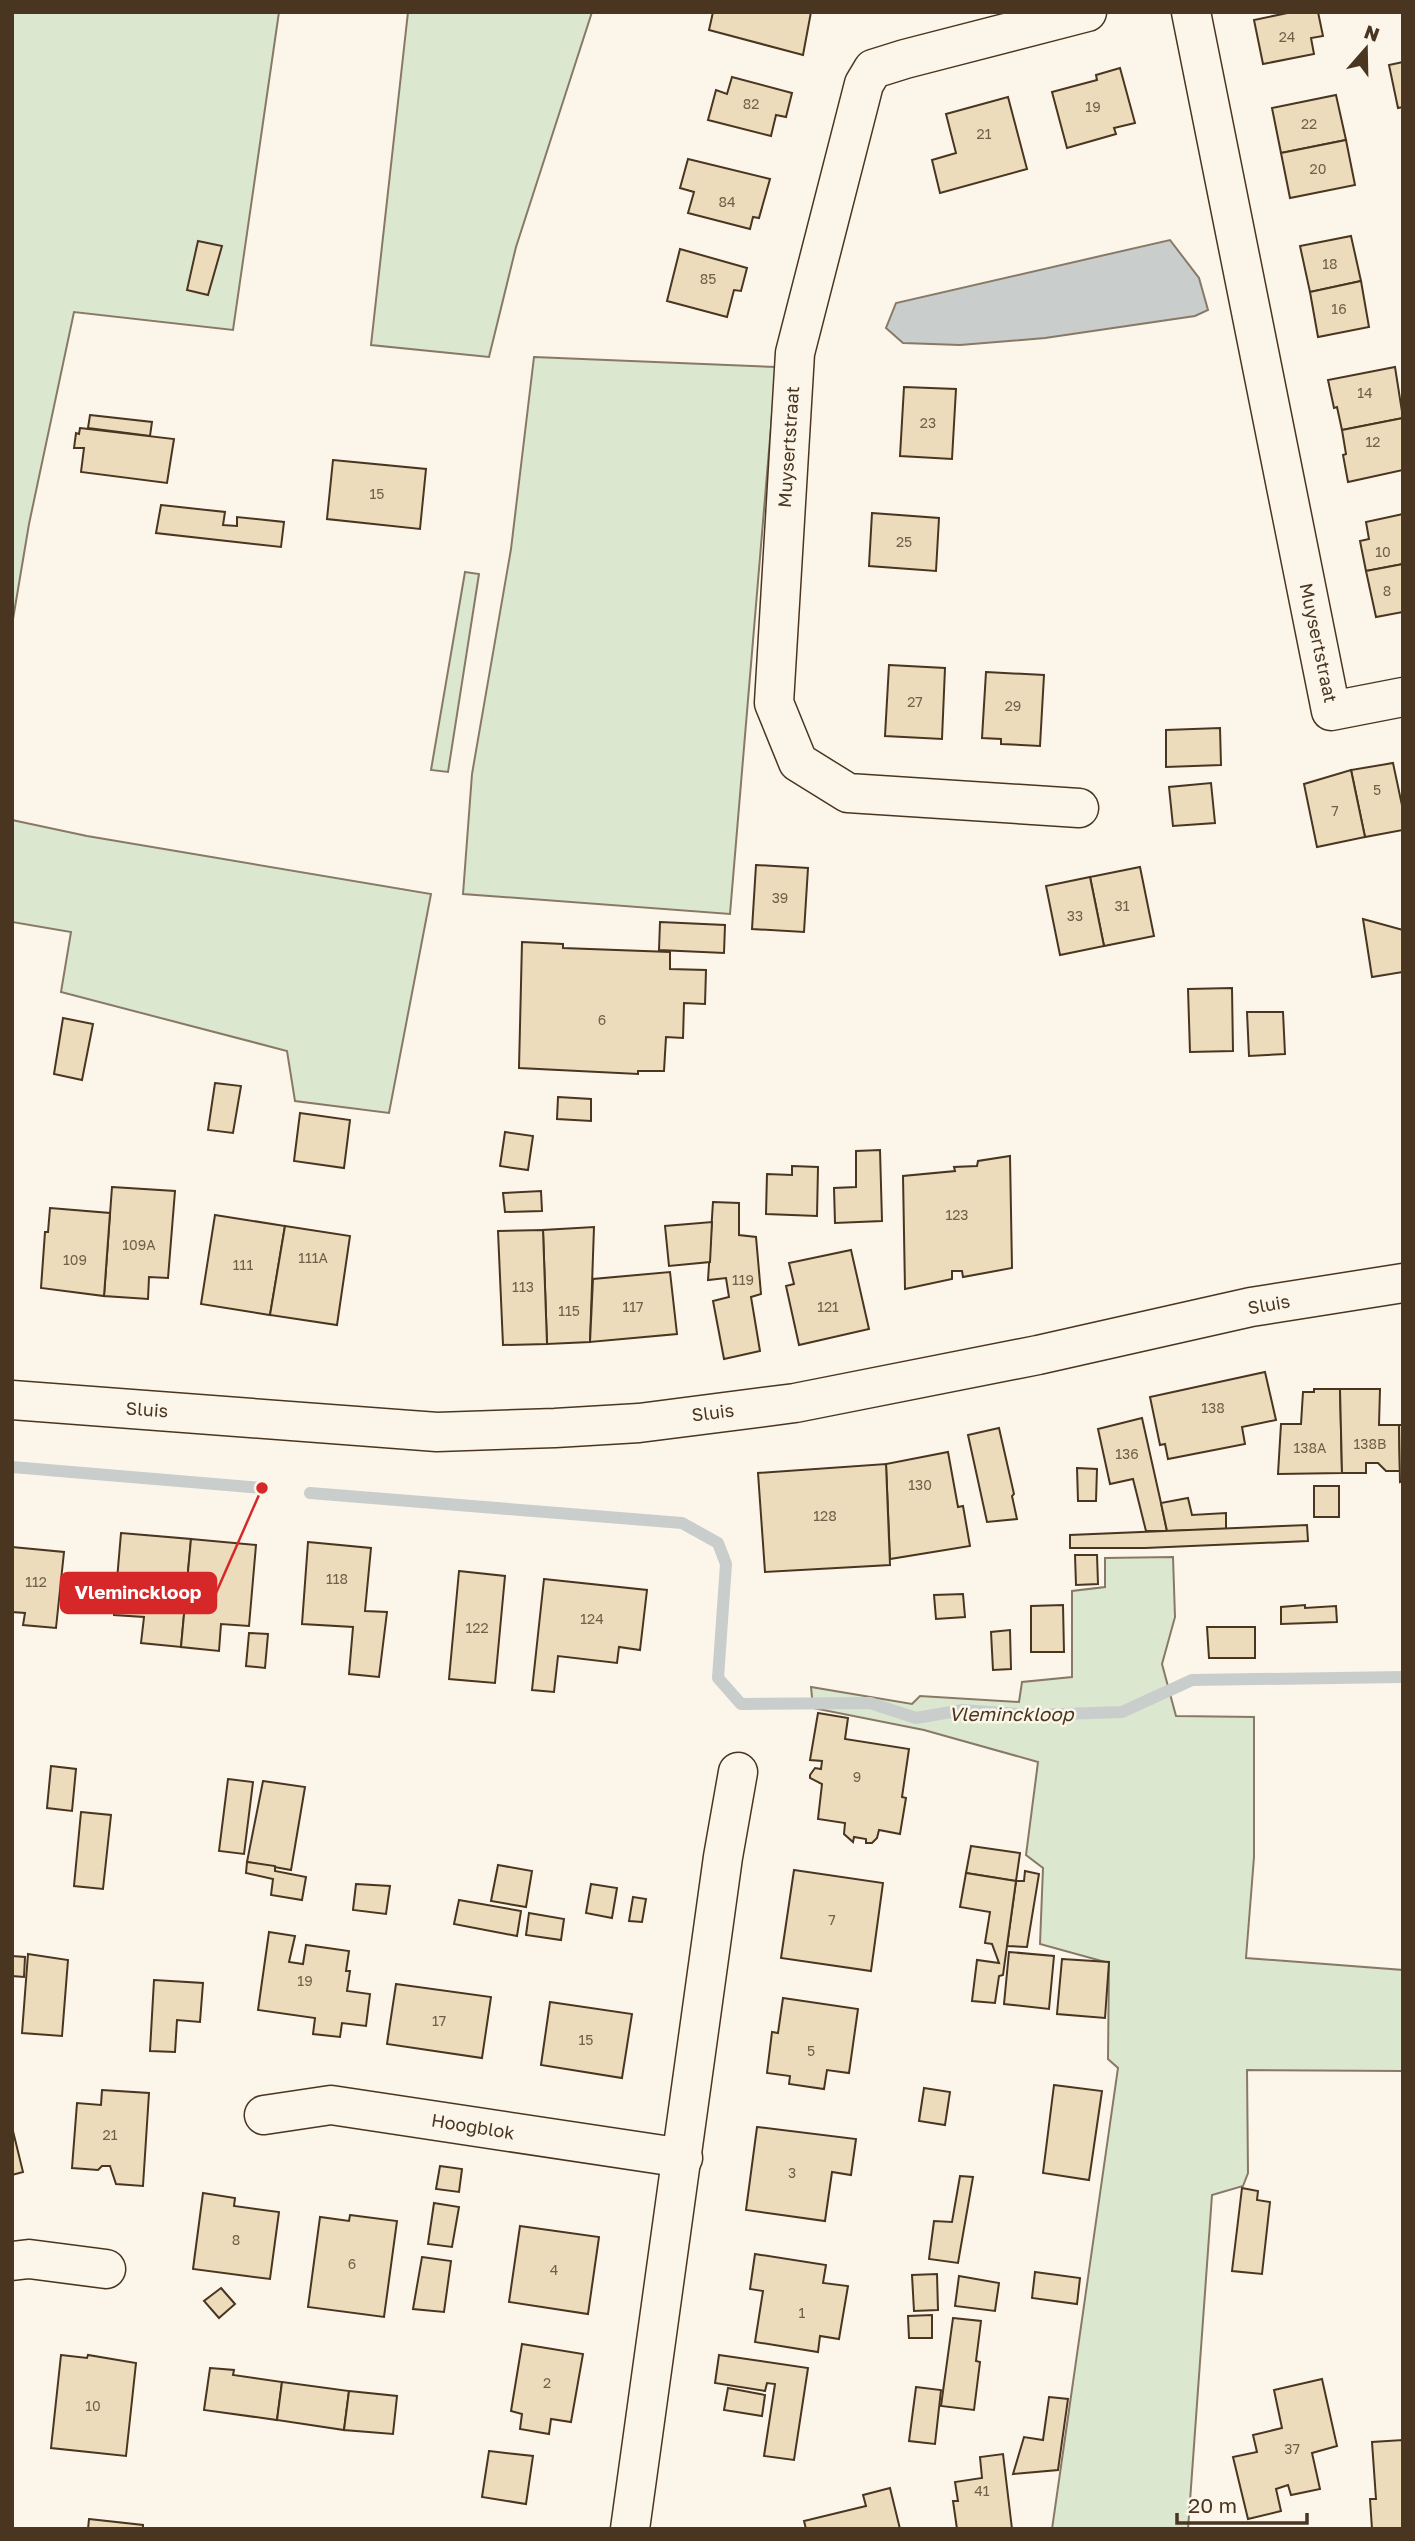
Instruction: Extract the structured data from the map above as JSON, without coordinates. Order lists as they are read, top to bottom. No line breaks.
{"streets":{"street":["Muysertstraat","Sluis","Hoogblok"]},"water":["Vleminckloop"],"places":["Vleminckloop"],"house_numbers":["24","82","19","22","21","20","84","18","85","16","14","23","12","15","25","10","8","27","29","5","7","39","31","33","6","123","109A","111A","109","111","119","113","117","121","115","138","138B","138A","136","130","128","118","112","124","122","9","7","19","17","15","5","21","3","8","6","4","1","2","10","37","41"],"scale_bar":"20 m","north":"top"}
